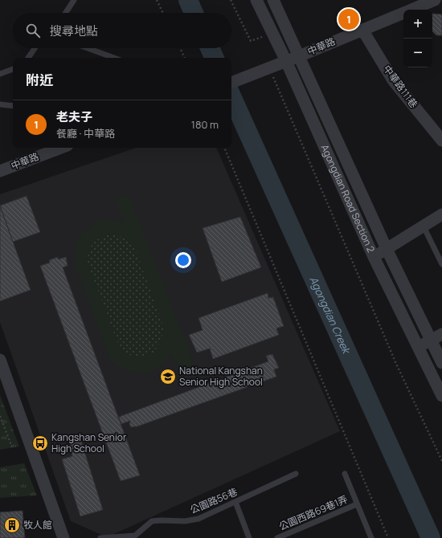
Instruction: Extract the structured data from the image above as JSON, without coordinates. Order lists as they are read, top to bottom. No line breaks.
{"streets":{"street":["中華路","中華路111巷","Agongdian Road Section 2"],"lane":["公園路56巷","公園西路69巷1弄"]},"crossings":[["中華路","中華路111巷"],["中華路","Agongdian Road Section 2"]],"water":["Agongdian Creek"],"places":{"school or university":["National Kangshan Senior High School"],"bus stop":["Kangshan Senior High School"],"building":["牧人館"]},"page":{"pins":"1","map_buttons":["+","−"],"search":"搜尋地點","heading":"附近","list":[{"mark":"1","name":"老夫子","note":"餐廳 · 中華路","value":"180 m"}]}}
